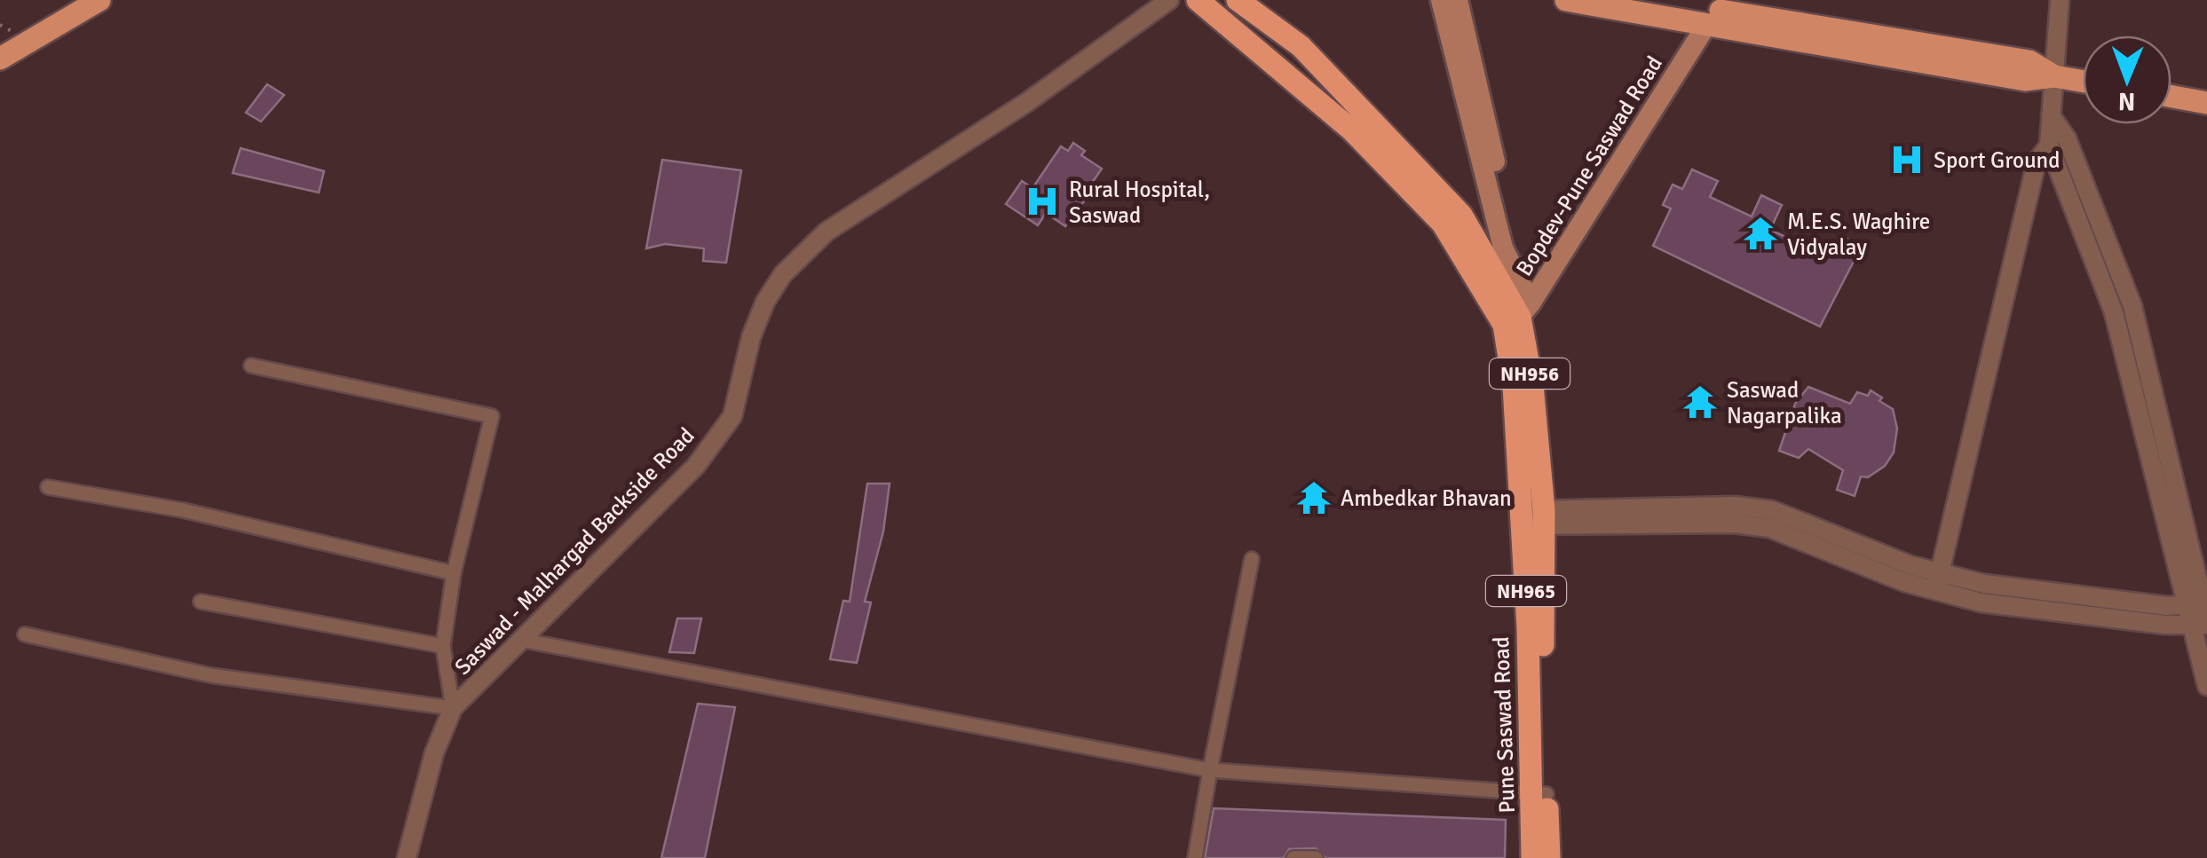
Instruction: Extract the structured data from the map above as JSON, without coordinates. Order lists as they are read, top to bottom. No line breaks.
{"streets":{"highway":["Pune Saswad Road"],"main road":["Bopdev-Pune Saswad Road"],"street":["Saswad - Malhargad Backside Road"]},"places":{"hospital":["Sport Ground","Rural Hospital, Saswad"],"temple":["M.E.S. Waghire Vidyalay","Saswad Nagarpalika","Ambedkar Bhavan"]},"north":"bottom"}
